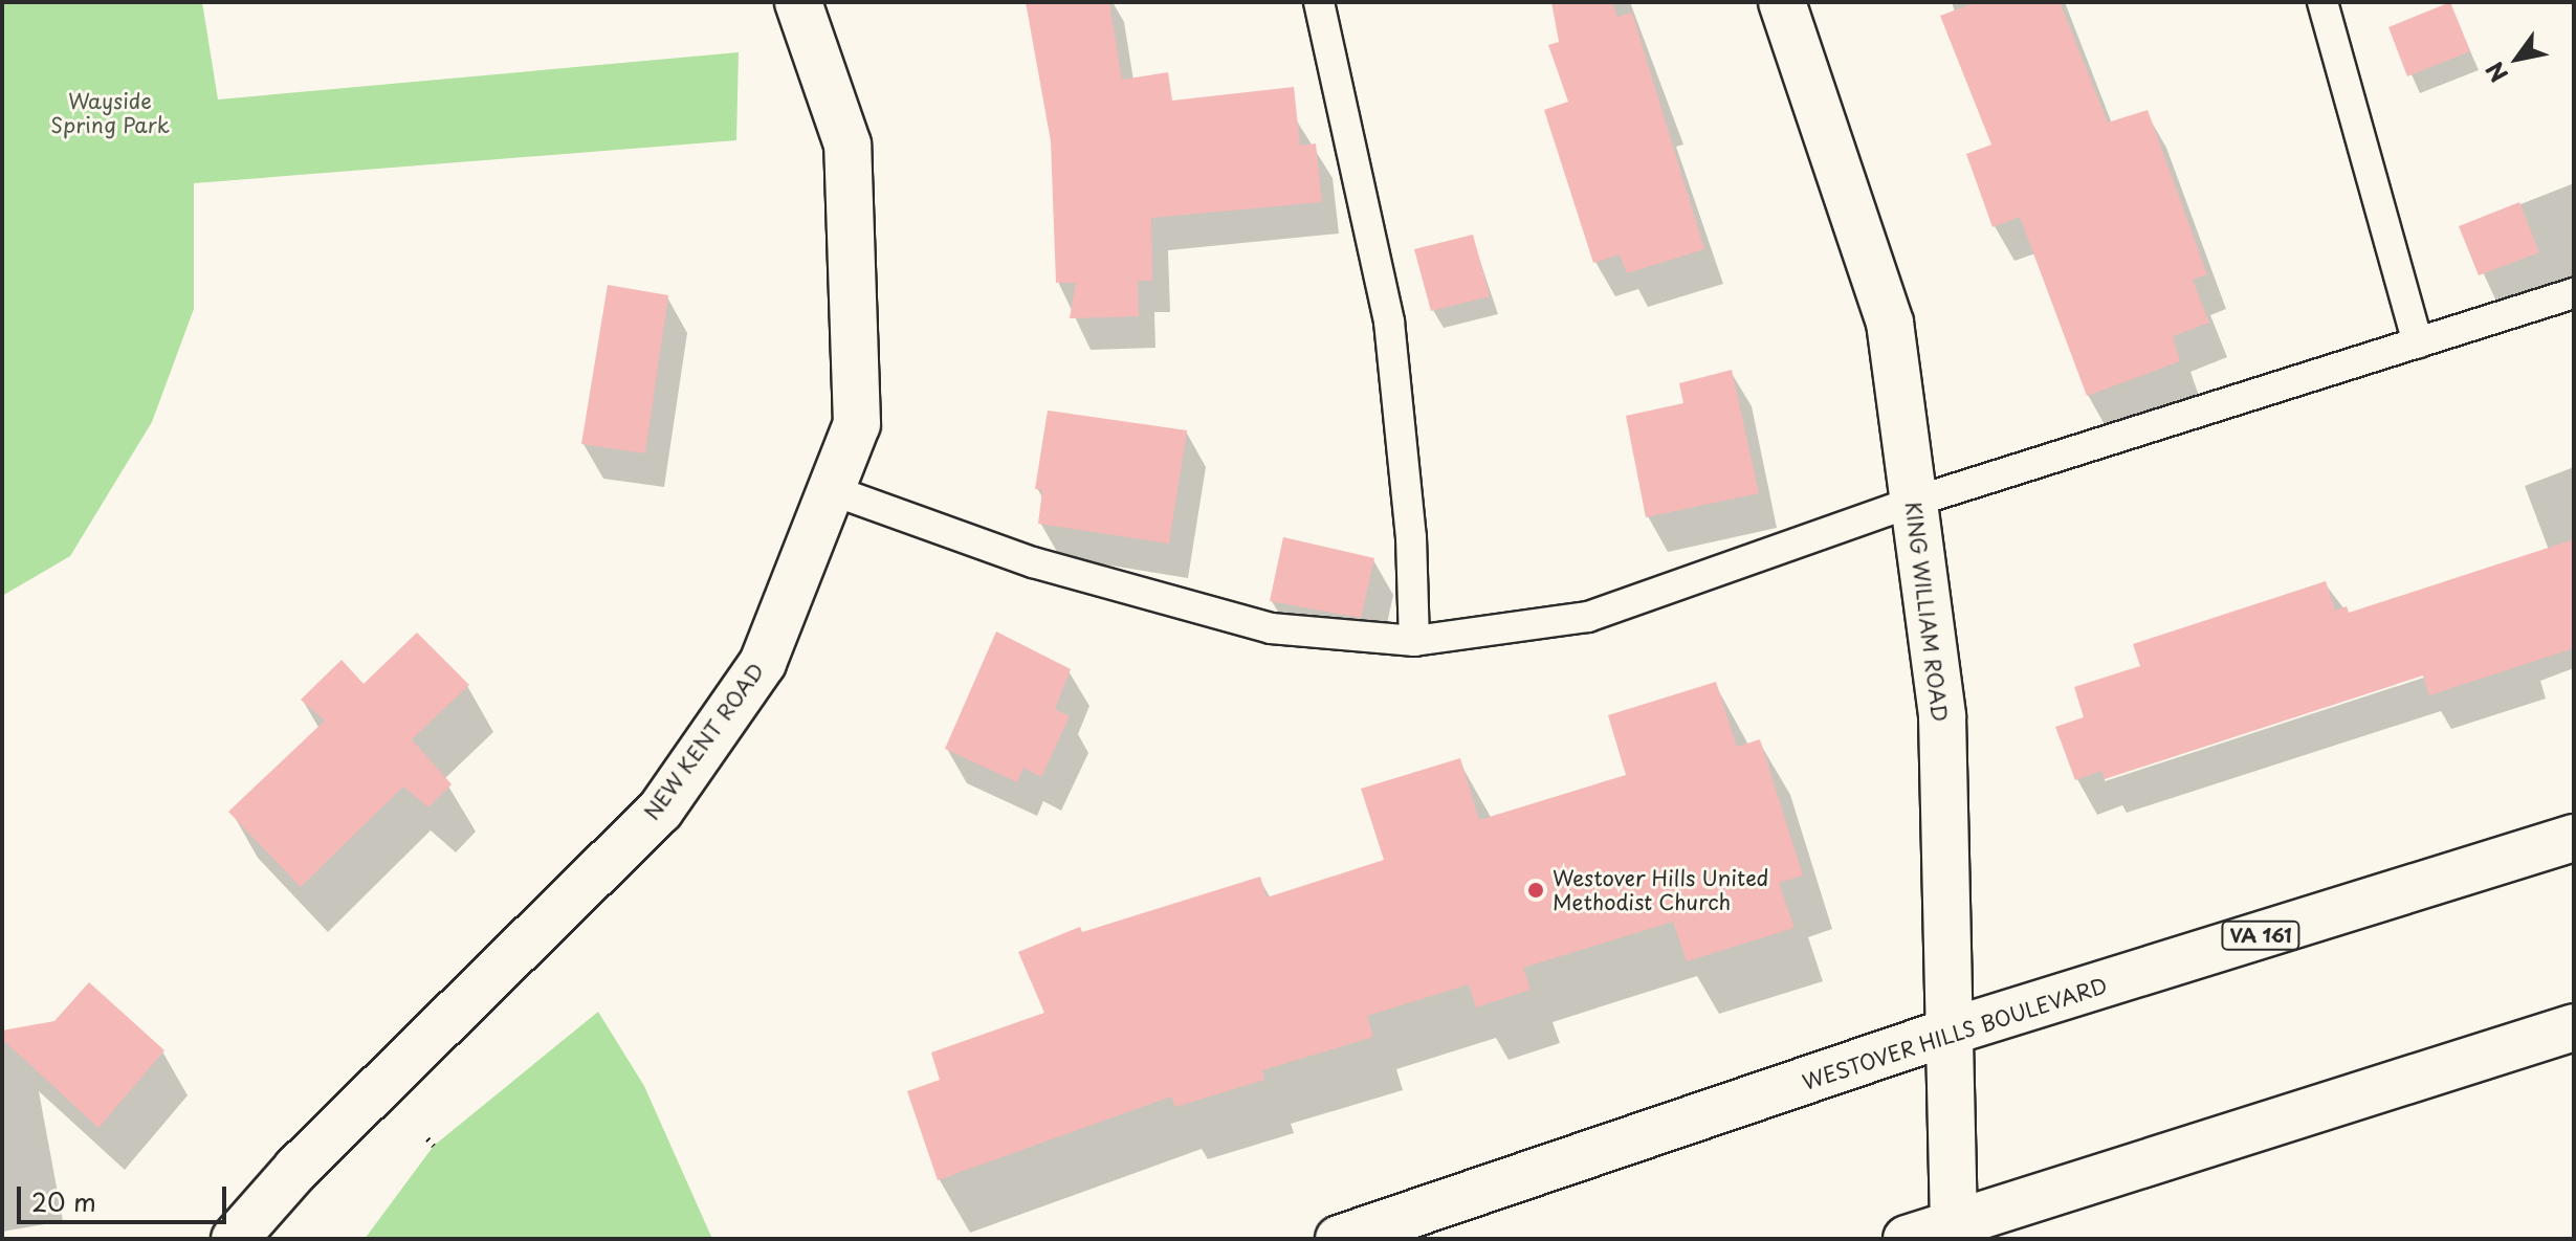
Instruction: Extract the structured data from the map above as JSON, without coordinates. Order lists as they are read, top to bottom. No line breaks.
{"streets":{"street":["KING WILLIAM ROAD","NEW KENT ROAD","VA 161","WESTOVER HILLS BOULEVARD"]},"crossings":[["KING WILLIAM ROAD","WESTOVER HILLS BOULEVARD"]],"parks":["Wayside Spring Park"],"places":["Westover Hills United Methodist Church"],"scale_bar":"20 m","north":"bottom left"}
